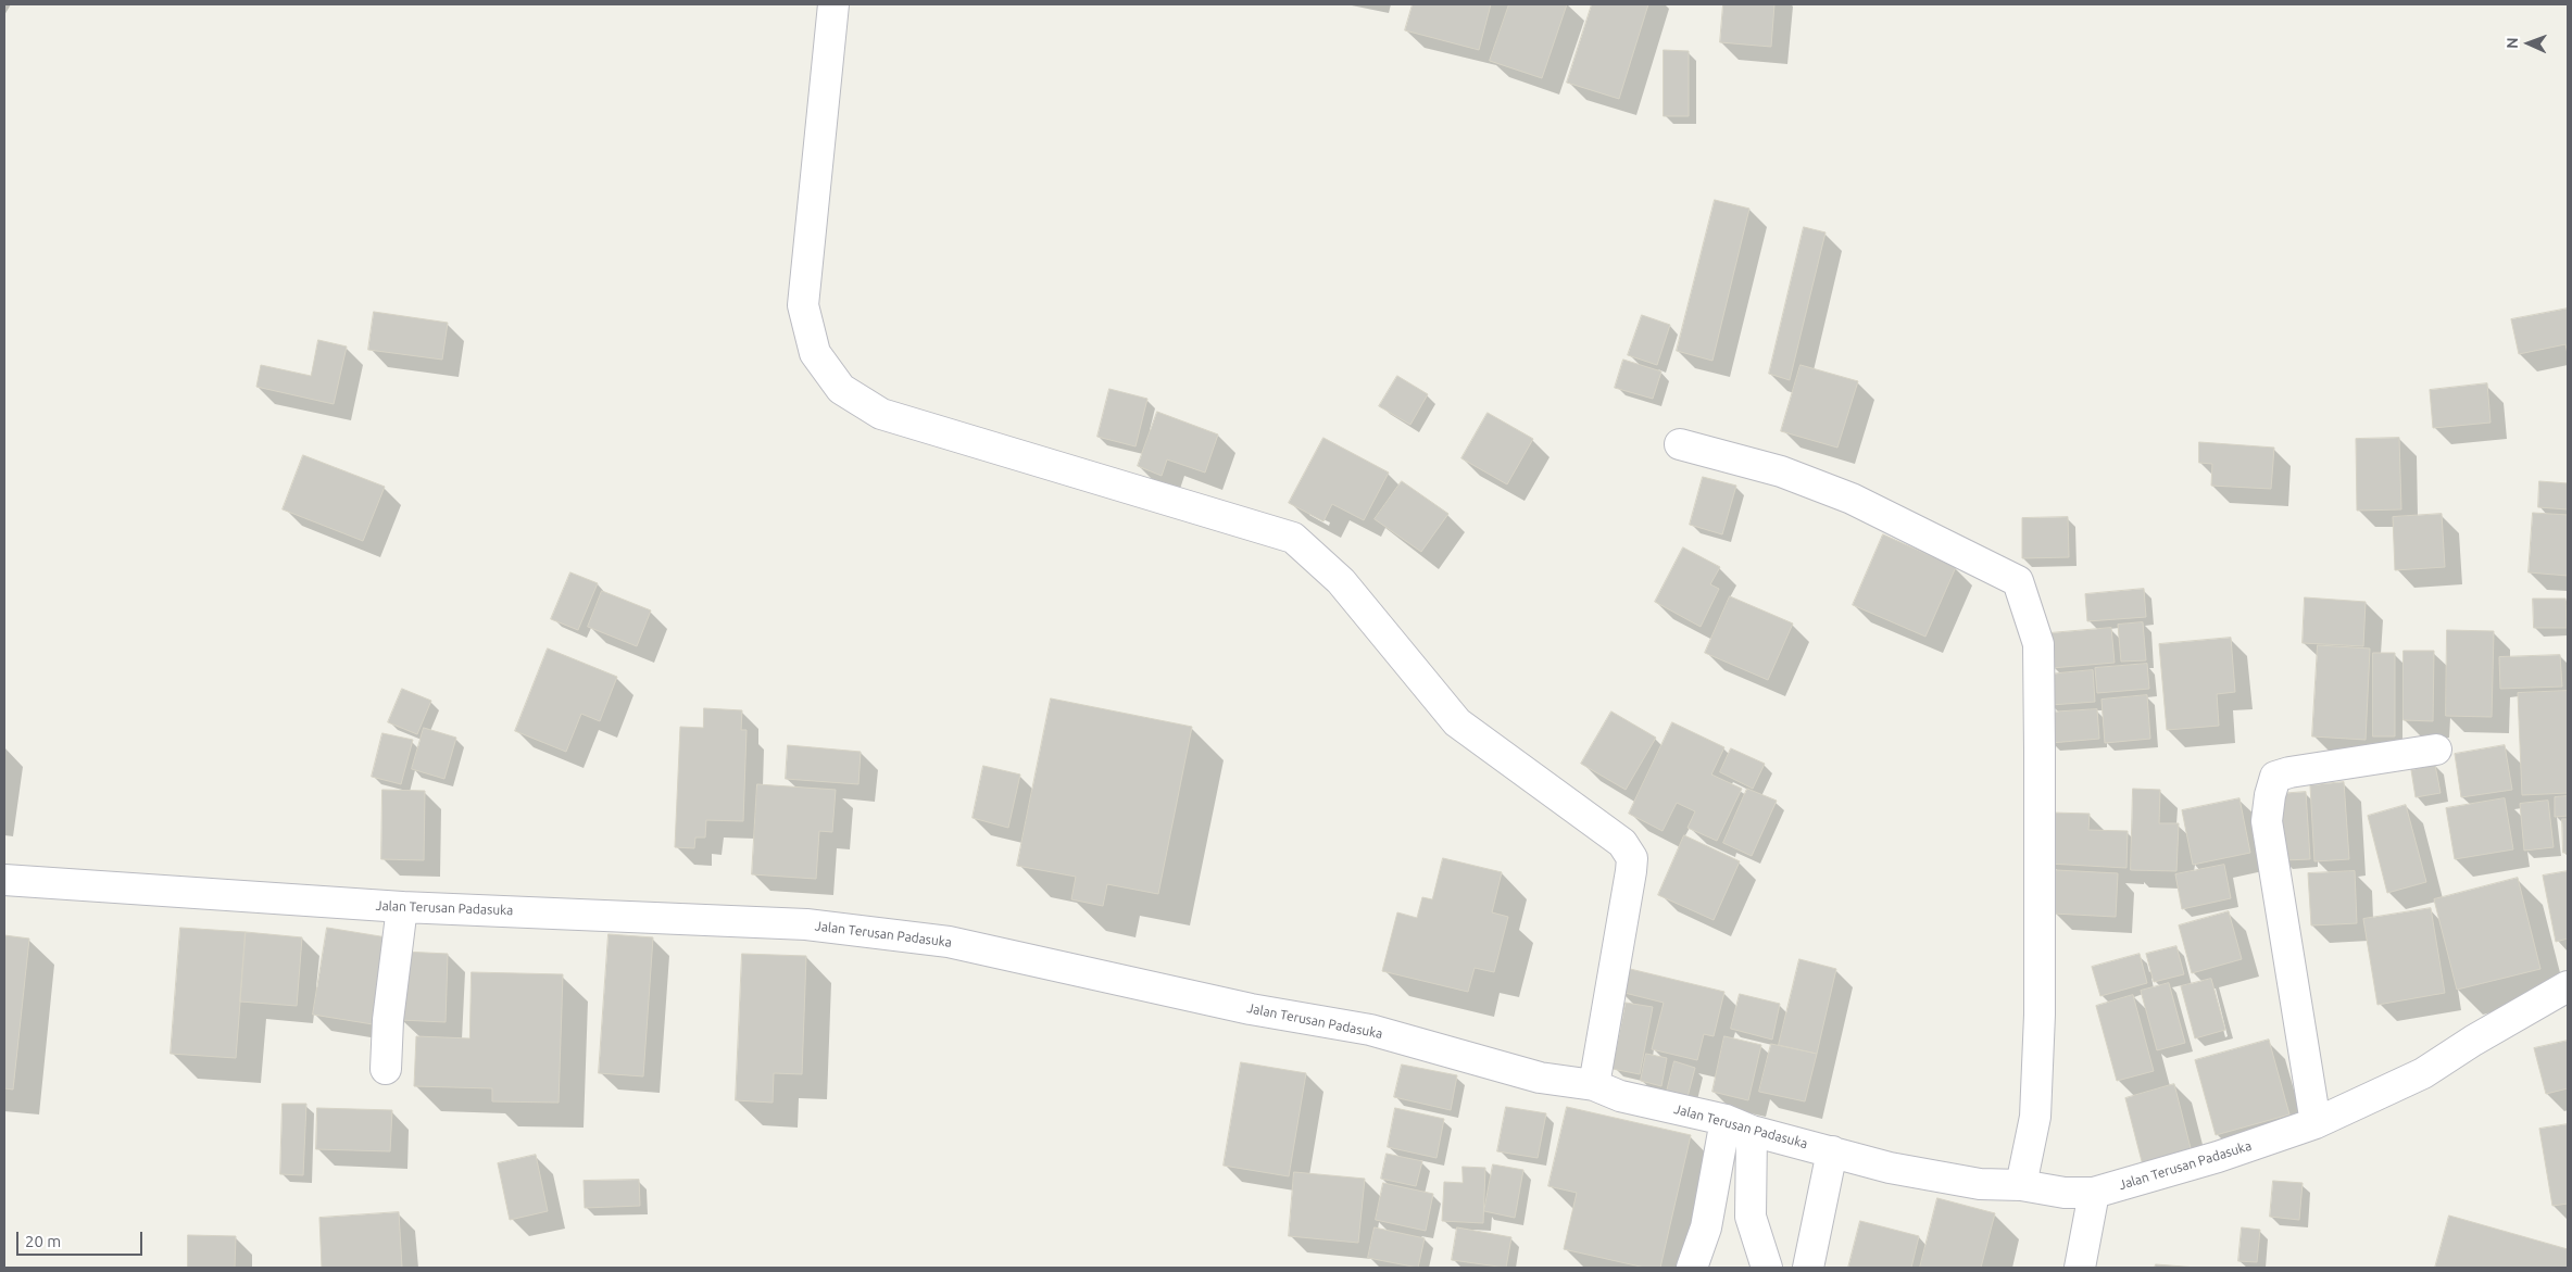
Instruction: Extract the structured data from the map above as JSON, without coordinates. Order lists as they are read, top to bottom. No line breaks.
{"streets":{"street":["Jalan Terusan Padasuka"]},"scale_bar":"20 m","north":"left"}
